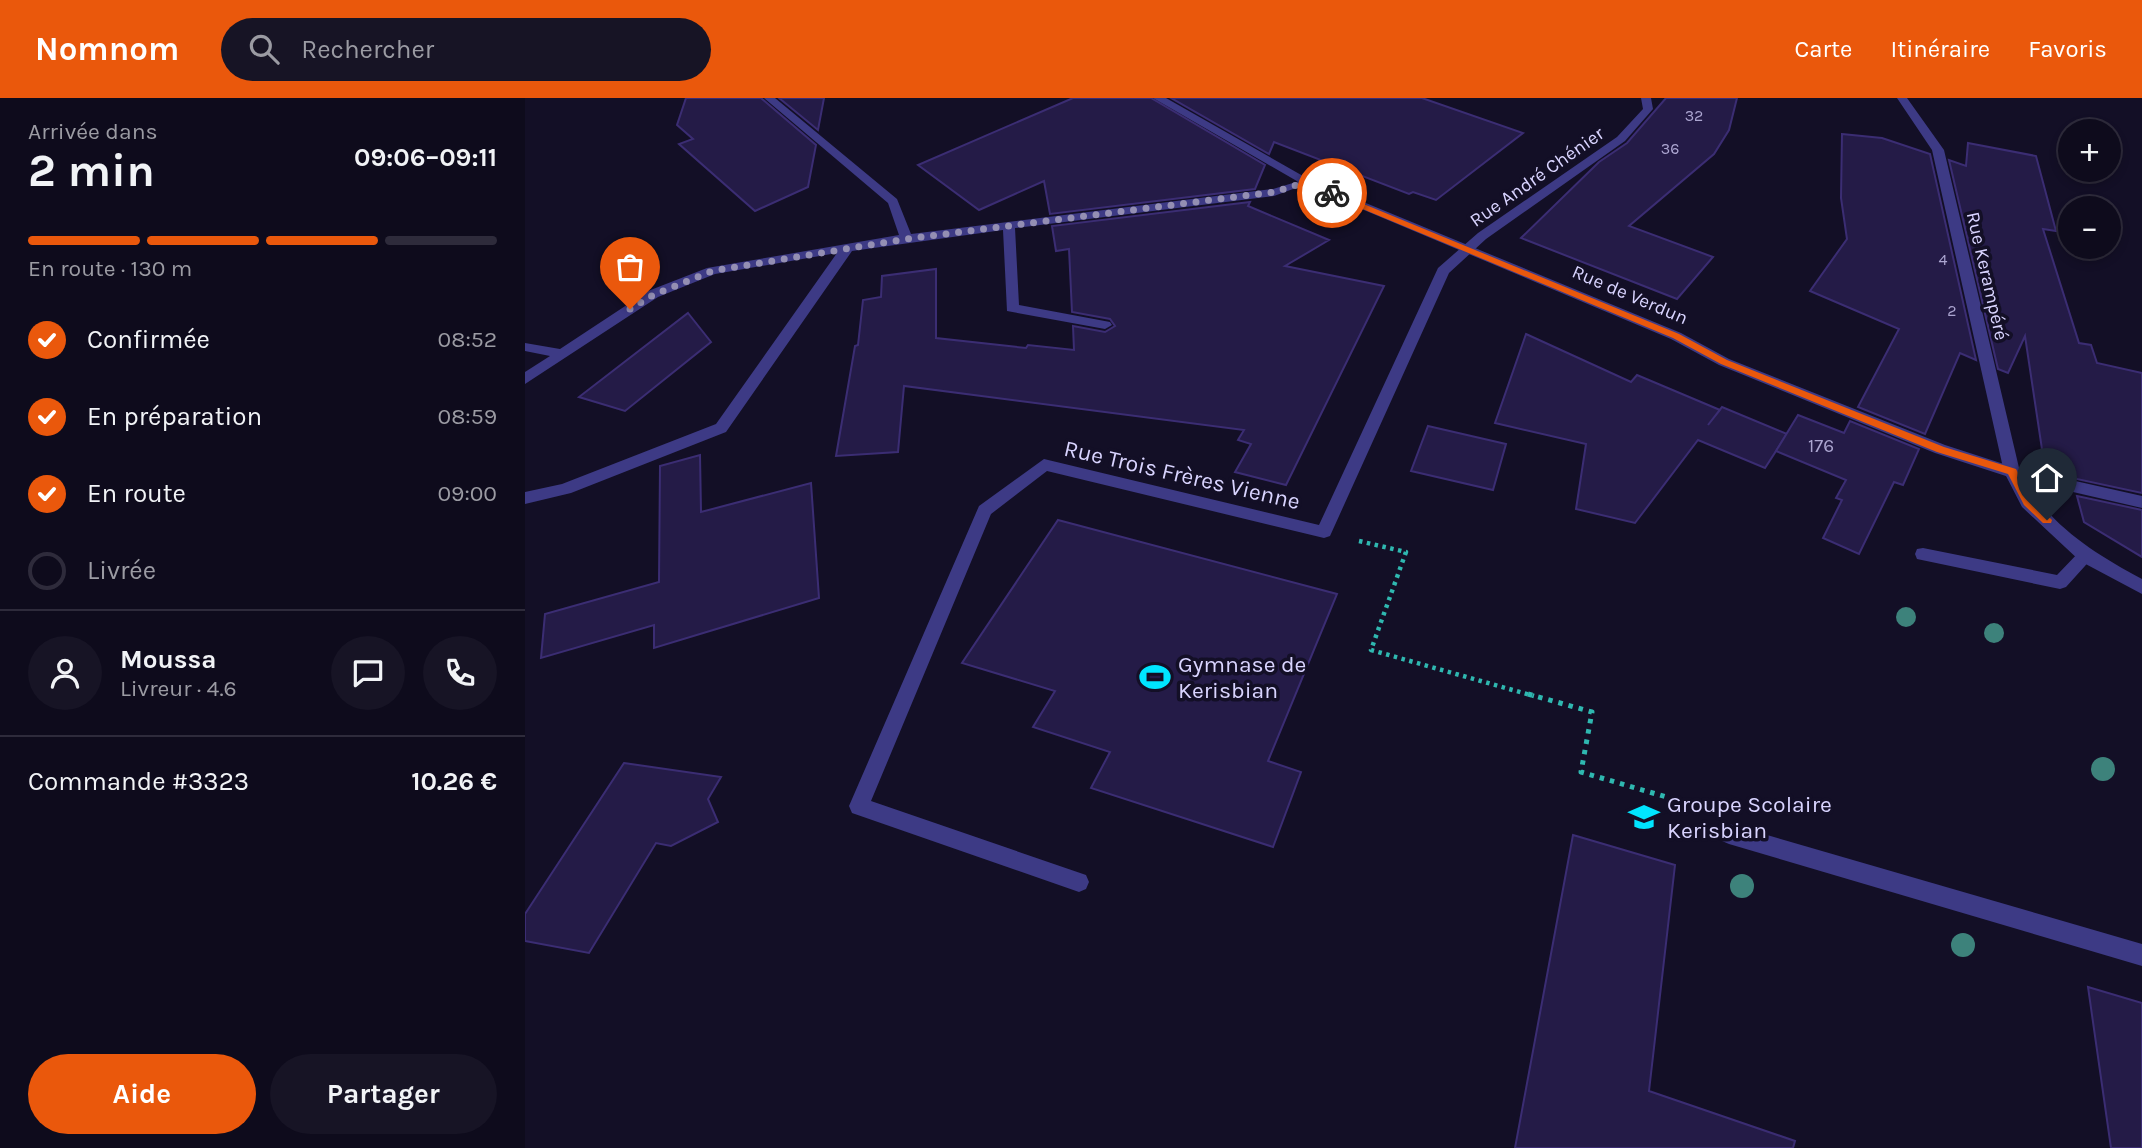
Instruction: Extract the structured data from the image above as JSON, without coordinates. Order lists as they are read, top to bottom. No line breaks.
{"streets":{"street":["Rue André Chénier","Rue Kerampéré","Rue de Verdun","Rue Trois Frères Vienne"]},"crossings":[["Rue André Chénier","Rue de Verdun"],["Rue André Chénier","Rue Trois Frères Vienne"],["Rue Kerampéré","Rue de Verdun"],["Rue de Verdun","Rue Trois Frères Vienne"]],"places":{"sports":["Gymnase de Kerisbian"],"school or university":["Groupe Scolaire Kerisbian"]},"house_numbers":["32","36","4","2","176"],"page":{"header":"Nomnom","search":"Rechercher","nav":["Carte","Itinéraire","Favoris"],"heading":["2 min","Arrivée dans","09:06–09:11"],"panel":["Moussa","Livreur · 4.6","Commande #3323","10.26 €"],"map_buttons":["+","−"],"bar":"En route · 130 m","list":[["Confirmée","08:52"],["En préparation","08:59"],["En route","09:00"],"Livrée"],"buttons":["Aide","Partager"]}}
